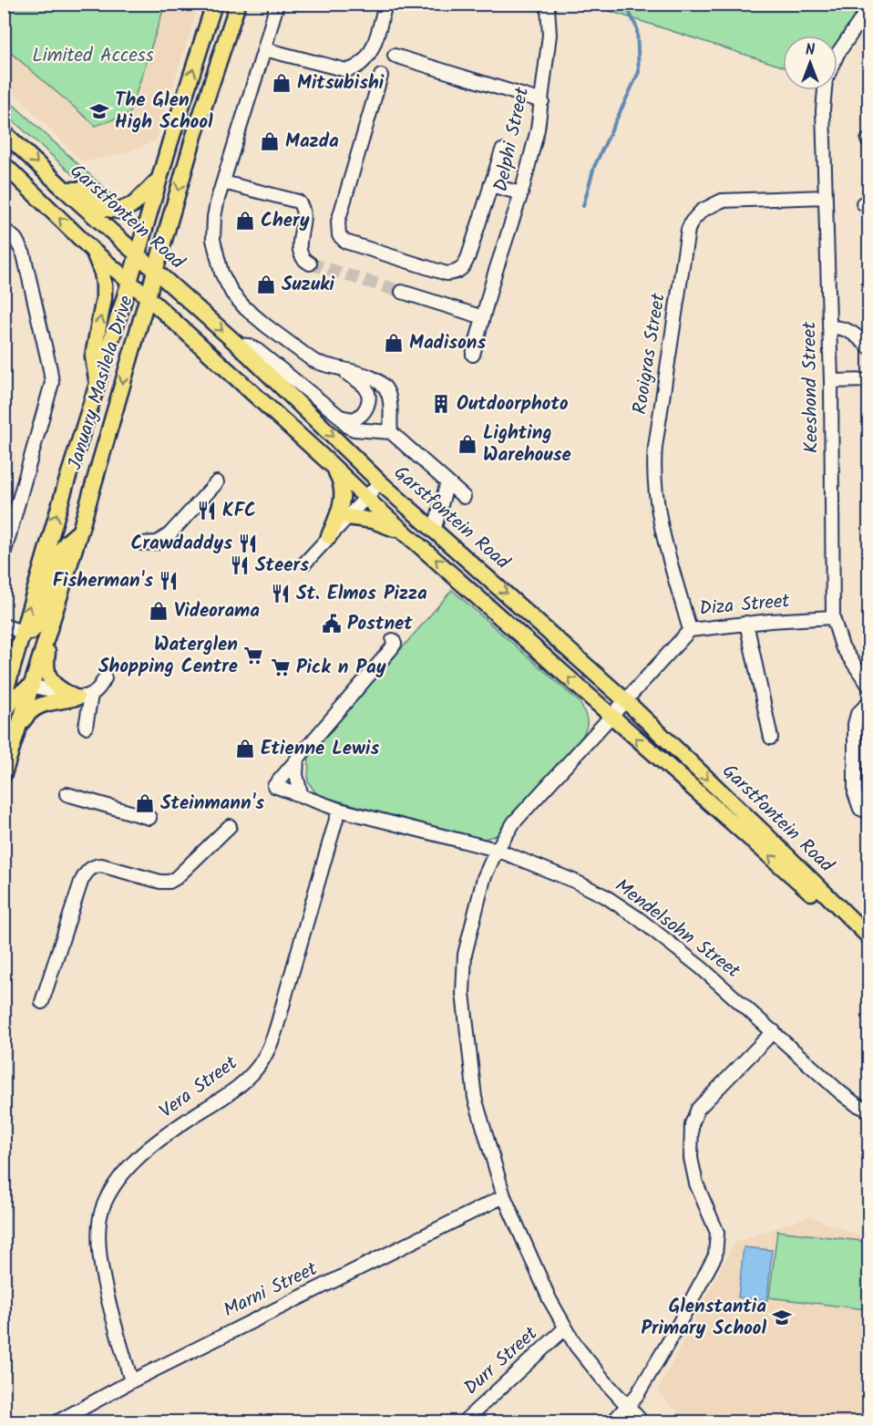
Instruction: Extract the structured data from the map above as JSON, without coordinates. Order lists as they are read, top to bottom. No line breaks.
{"streets":{"main road":["Garstfontein Road","January Masilela Drive"],"street":["Delphi Street","Rooigras Street","Keeshond Street","Diza Street","Mendelsohn Street","Vera Street","Marni Street","Durr Street"]},"crossings":[["Garstfontein Road","January Masilela Drive"],["Garstfontein Road","Diza Street"],["Rooigras Street","Keeshond Street"],["Rooigras Street","Diza Street"],["Keeshond Street","Diza Street"],["Diza Street","Mendelsohn Street"],["Diza Street","Marni Street"],["Diza Street","Durr Street"],["Mendelsohn Street","Vera Street"],["Vera Street","Marni Street"]],"parks":["Limited Access"],"places":{"shop":["Mitsubishi","Mazda","Chery","Suzuki","Madisons","Lighting Warehouse","Videorama","Etienne Lewis","Steinmann's"],"school or university":["The Glen High School","Glenstantia Primary School"],"building":["Outdoorphoto"],"restaurant":["KFC","Crawdaddys","Steers","Fisherman's","St. Elmos Pizza"],"public building":["Postnet"],"supermarket":["Waterglen Shopping Centre","Pick n Pay"]},"north":"top"}
